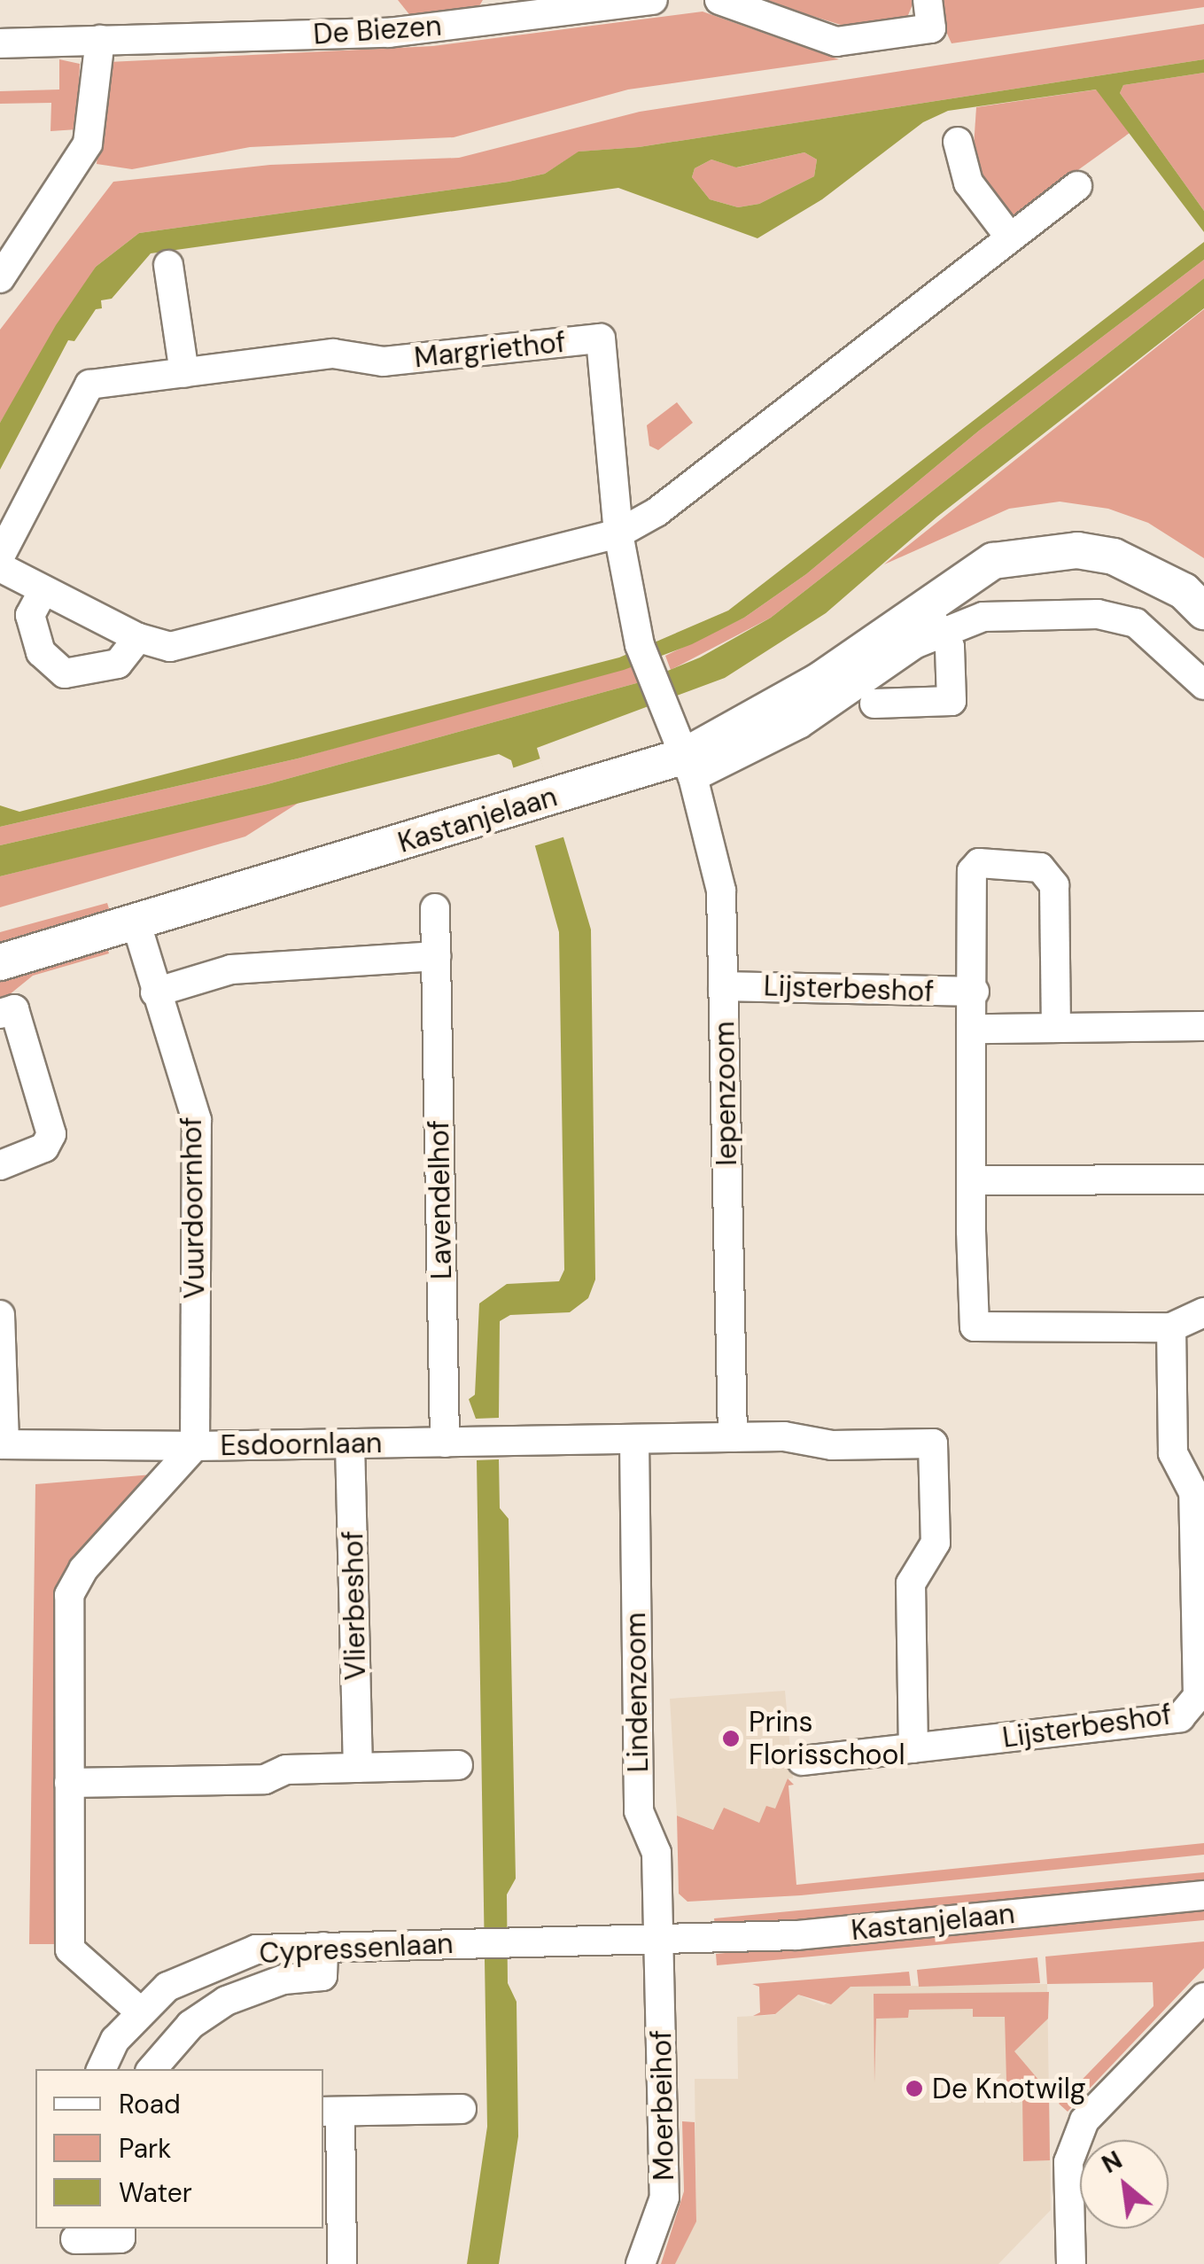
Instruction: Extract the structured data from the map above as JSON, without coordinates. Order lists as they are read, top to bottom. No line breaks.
{"streets":{"street":["De Biezen","Margriethof","Kastanjelaan","Lijsterbeshof","Iepenzoom","Lavendelhof","Vuurdoornhof","Esdoornlaan","Vlierbeshof","Lindenzoom","Cypressenlaan","Moerbeihof"]},"crossings":[["Margriethof","Kastanjelaan"],["Margriethof","Iepenzoom"],["Kastanjelaan","Iepenzoom"],["Kastanjelaan","Vuurdoornhof"],["Kastanjelaan","Lindenzoom"],["Kastanjelaan","Cypressenlaan"],["Kastanjelaan","Moerbeihof"],["Lijsterbeshof","Iepenzoom"],["Iepenzoom","Esdoornlaan"],["Lavendelhof","Esdoornlaan"],["Vuurdoornhof","Esdoornlaan"],["Esdoornlaan","Vlierbeshof"],["Esdoornlaan","Lindenzoom"],["Esdoornlaan","Cypressenlaan"],["Lindenzoom","Cypressenlaan"],["Lindenzoom","Moerbeihof"],["Cypressenlaan","Moerbeihof"]],"places":["Prins Florisschool","De Knotwilg"],"legend":["Road","Park","Water"],"north":"top left"}
